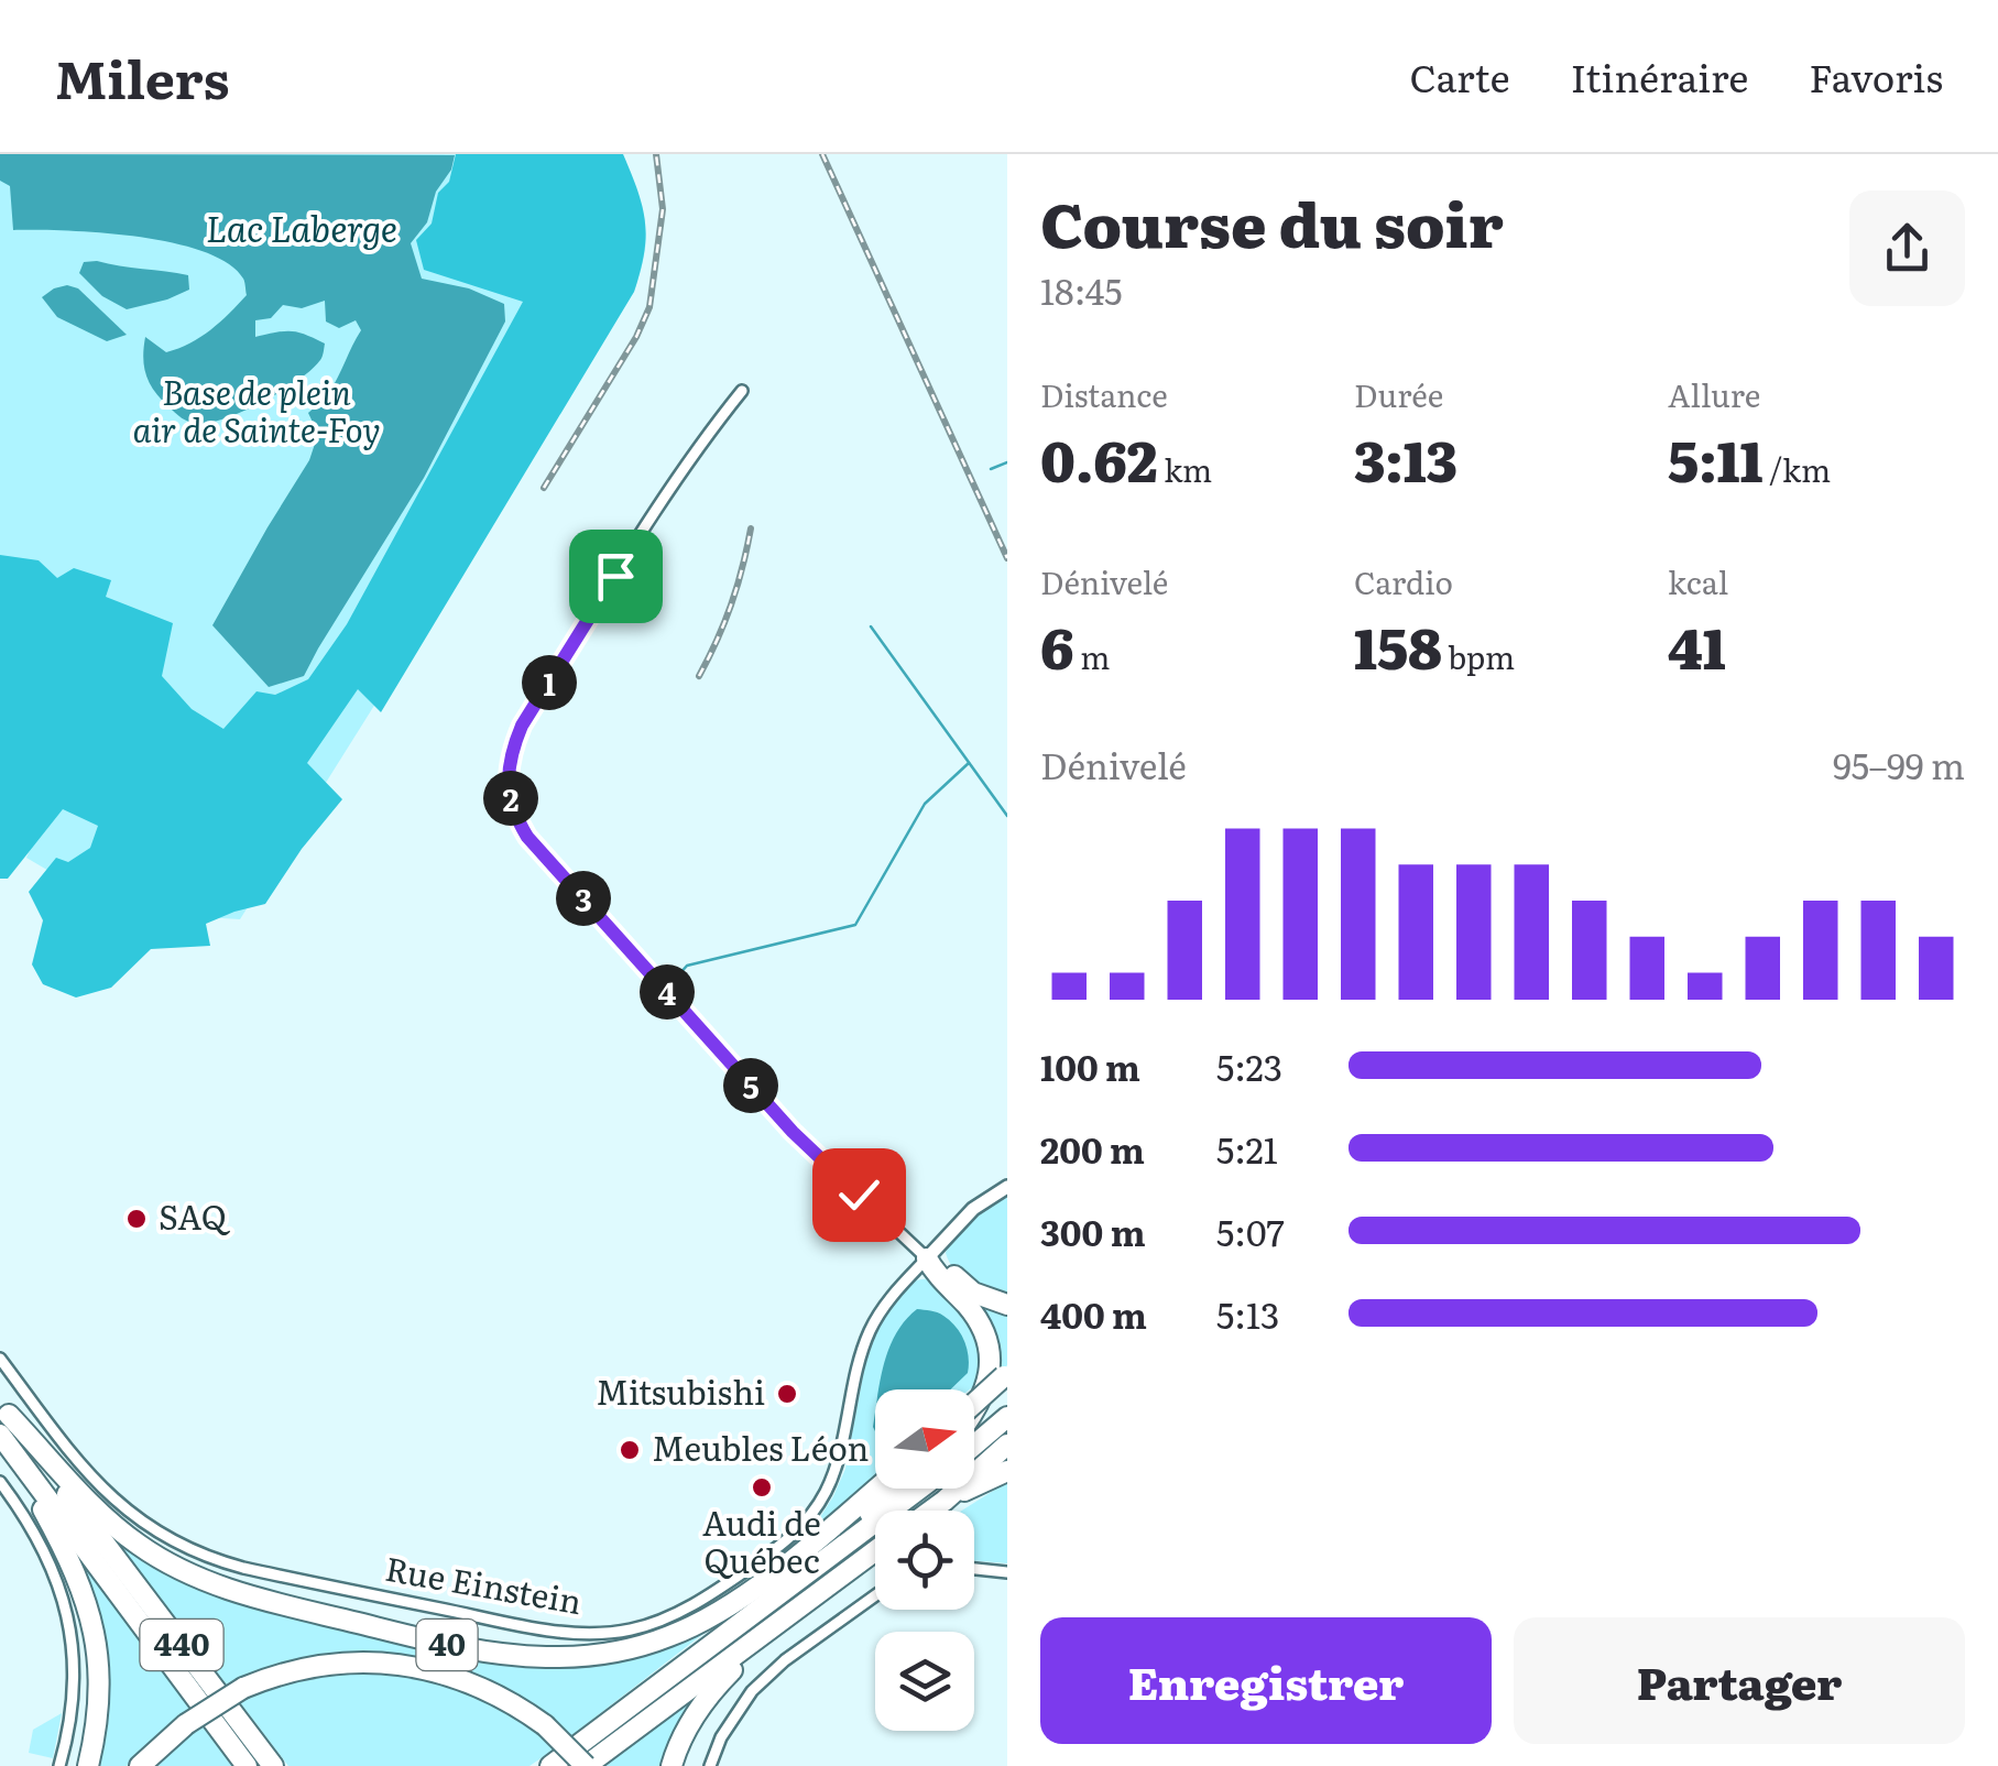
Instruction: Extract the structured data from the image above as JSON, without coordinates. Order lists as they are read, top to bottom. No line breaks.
{"streets":{"highway":["440","40"],"street":["Rue Einstein"]},"crossings":[["440","40"]],"water":["Lac Laberge"],"parks":["Base de plein air de Sainte-Foy"],"places":["SAQ","Mitsubishi","Meubles Léon","Audi de Québec"],"north":"right","page":{"header":"Milers","nav":["Carte","Itinéraire","Favoris"],"heading":["Course du soir","18:45"],"stats":[["Distance","0.62 km"],["Durée","3:13"],["Allure","5:11 /km"],["Dénivelé","6 m"],["Cardio","158 bpm"],["kcal","41"]],"pins":["1","2","3","4","5"],"chart":["Dénivelé","95–99 m"],"list":[{"name":"100 m","note":"5:23"},{"name":"200 m","note":"5:21"},{"name":"300 m","note":"5:07"},{"name":"400 m","note":"5:13"}],"buttons":["Enregistrer","Partager"]}}
